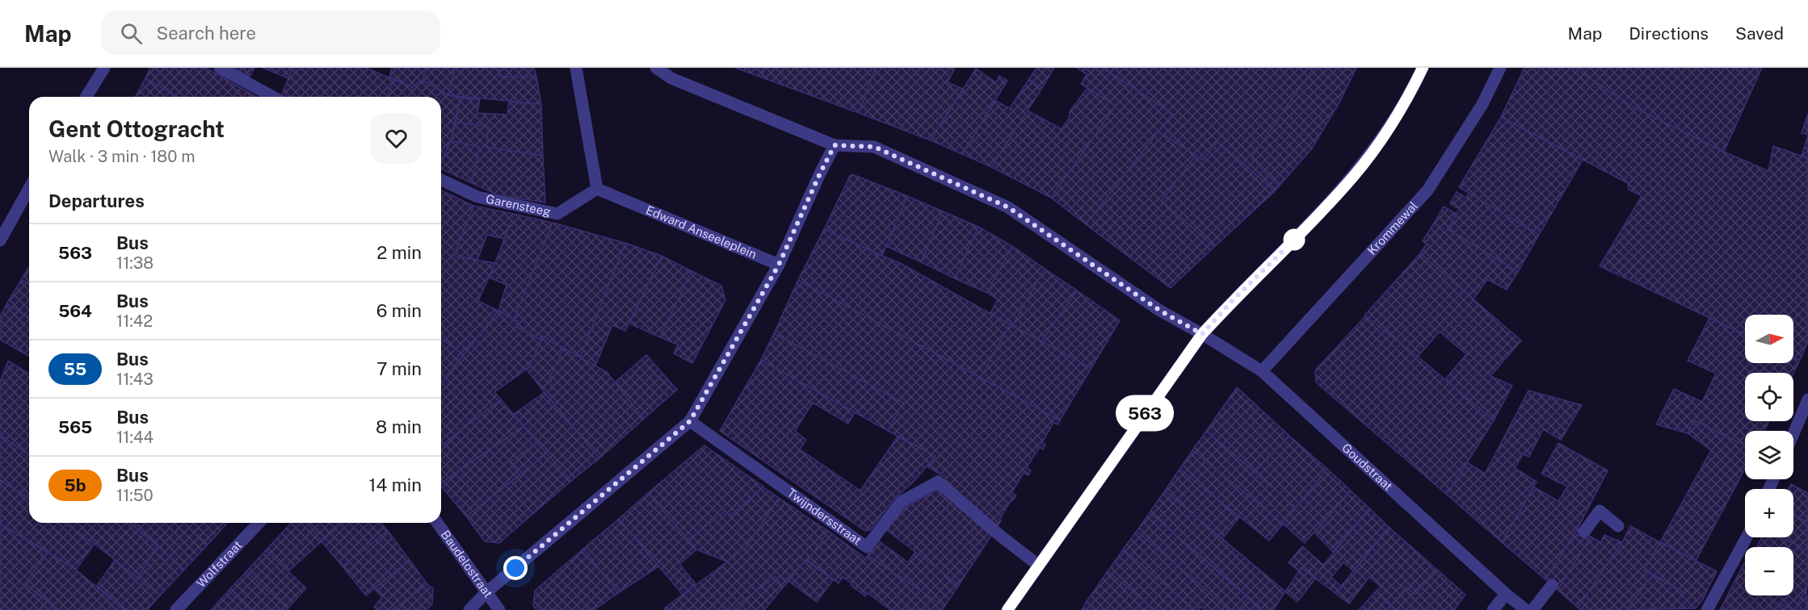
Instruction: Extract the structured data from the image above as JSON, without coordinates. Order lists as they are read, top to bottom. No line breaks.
{"streets":{"street":["Garensteeg","Krommewal","Edward Anseeleplein","Goudstraat","Twijndersstraat","Wolfstraat","Baudelostraat"]},"crossings":[["Garensteeg","Edward Anseeleplein"],["Krommewal","Goudstraat"]],"lines":["bus line 563"],"north":"right","page":{"header":"Map","search":"Search here","nav":["Map","Directions","Saved"],"on_map":"563","heading":[["Gent Ottogracht","Walk · 3 min · 180 m"],"Departures"],"list":[{"mark":"563","name":"Bus","note":"11:38","value":"2 min"},{"mark":"564","name":"Bus","note":"11:42","value":"6 min"},{"mark":"55","name":"Bus","note":"11:43","value":"7 min"},{"mark":"565","name":"Bus","note":"11:44","value":"8 min"},{"mark":"5b","name":"Bus","note":"11:50","value":"14 min"}],"map_buttons":["+","−"]}}
